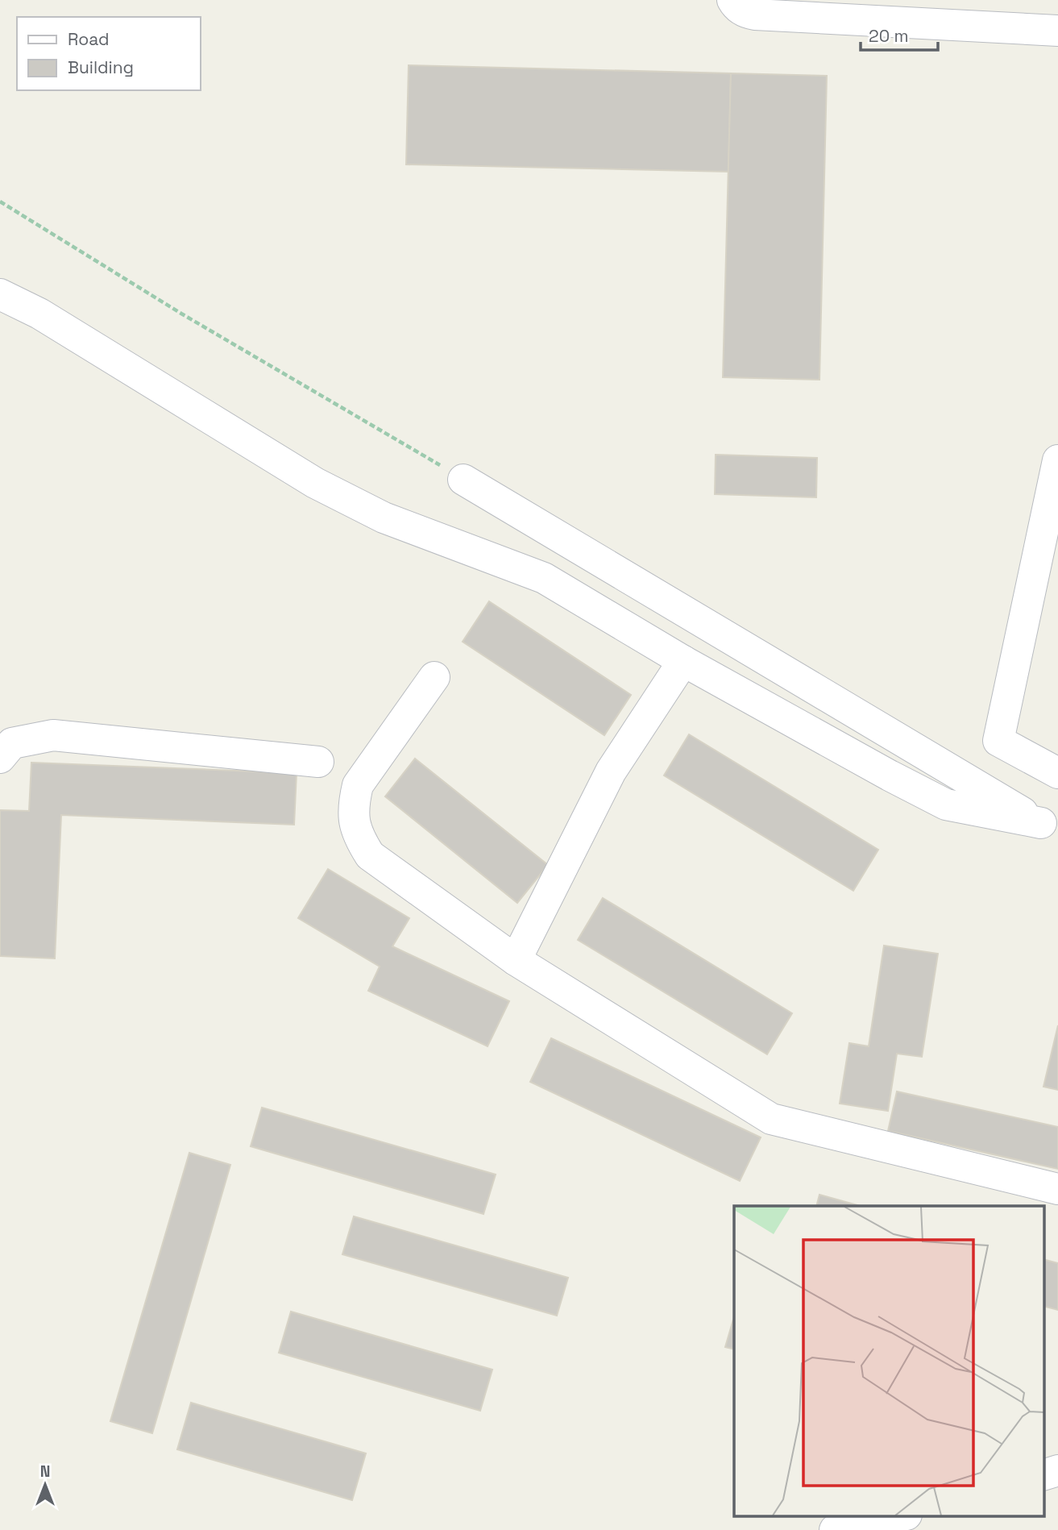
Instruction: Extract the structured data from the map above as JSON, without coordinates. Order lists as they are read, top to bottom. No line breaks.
{"legend":["Road","Building"],"scale_bar":"20 m","north":"top"}
